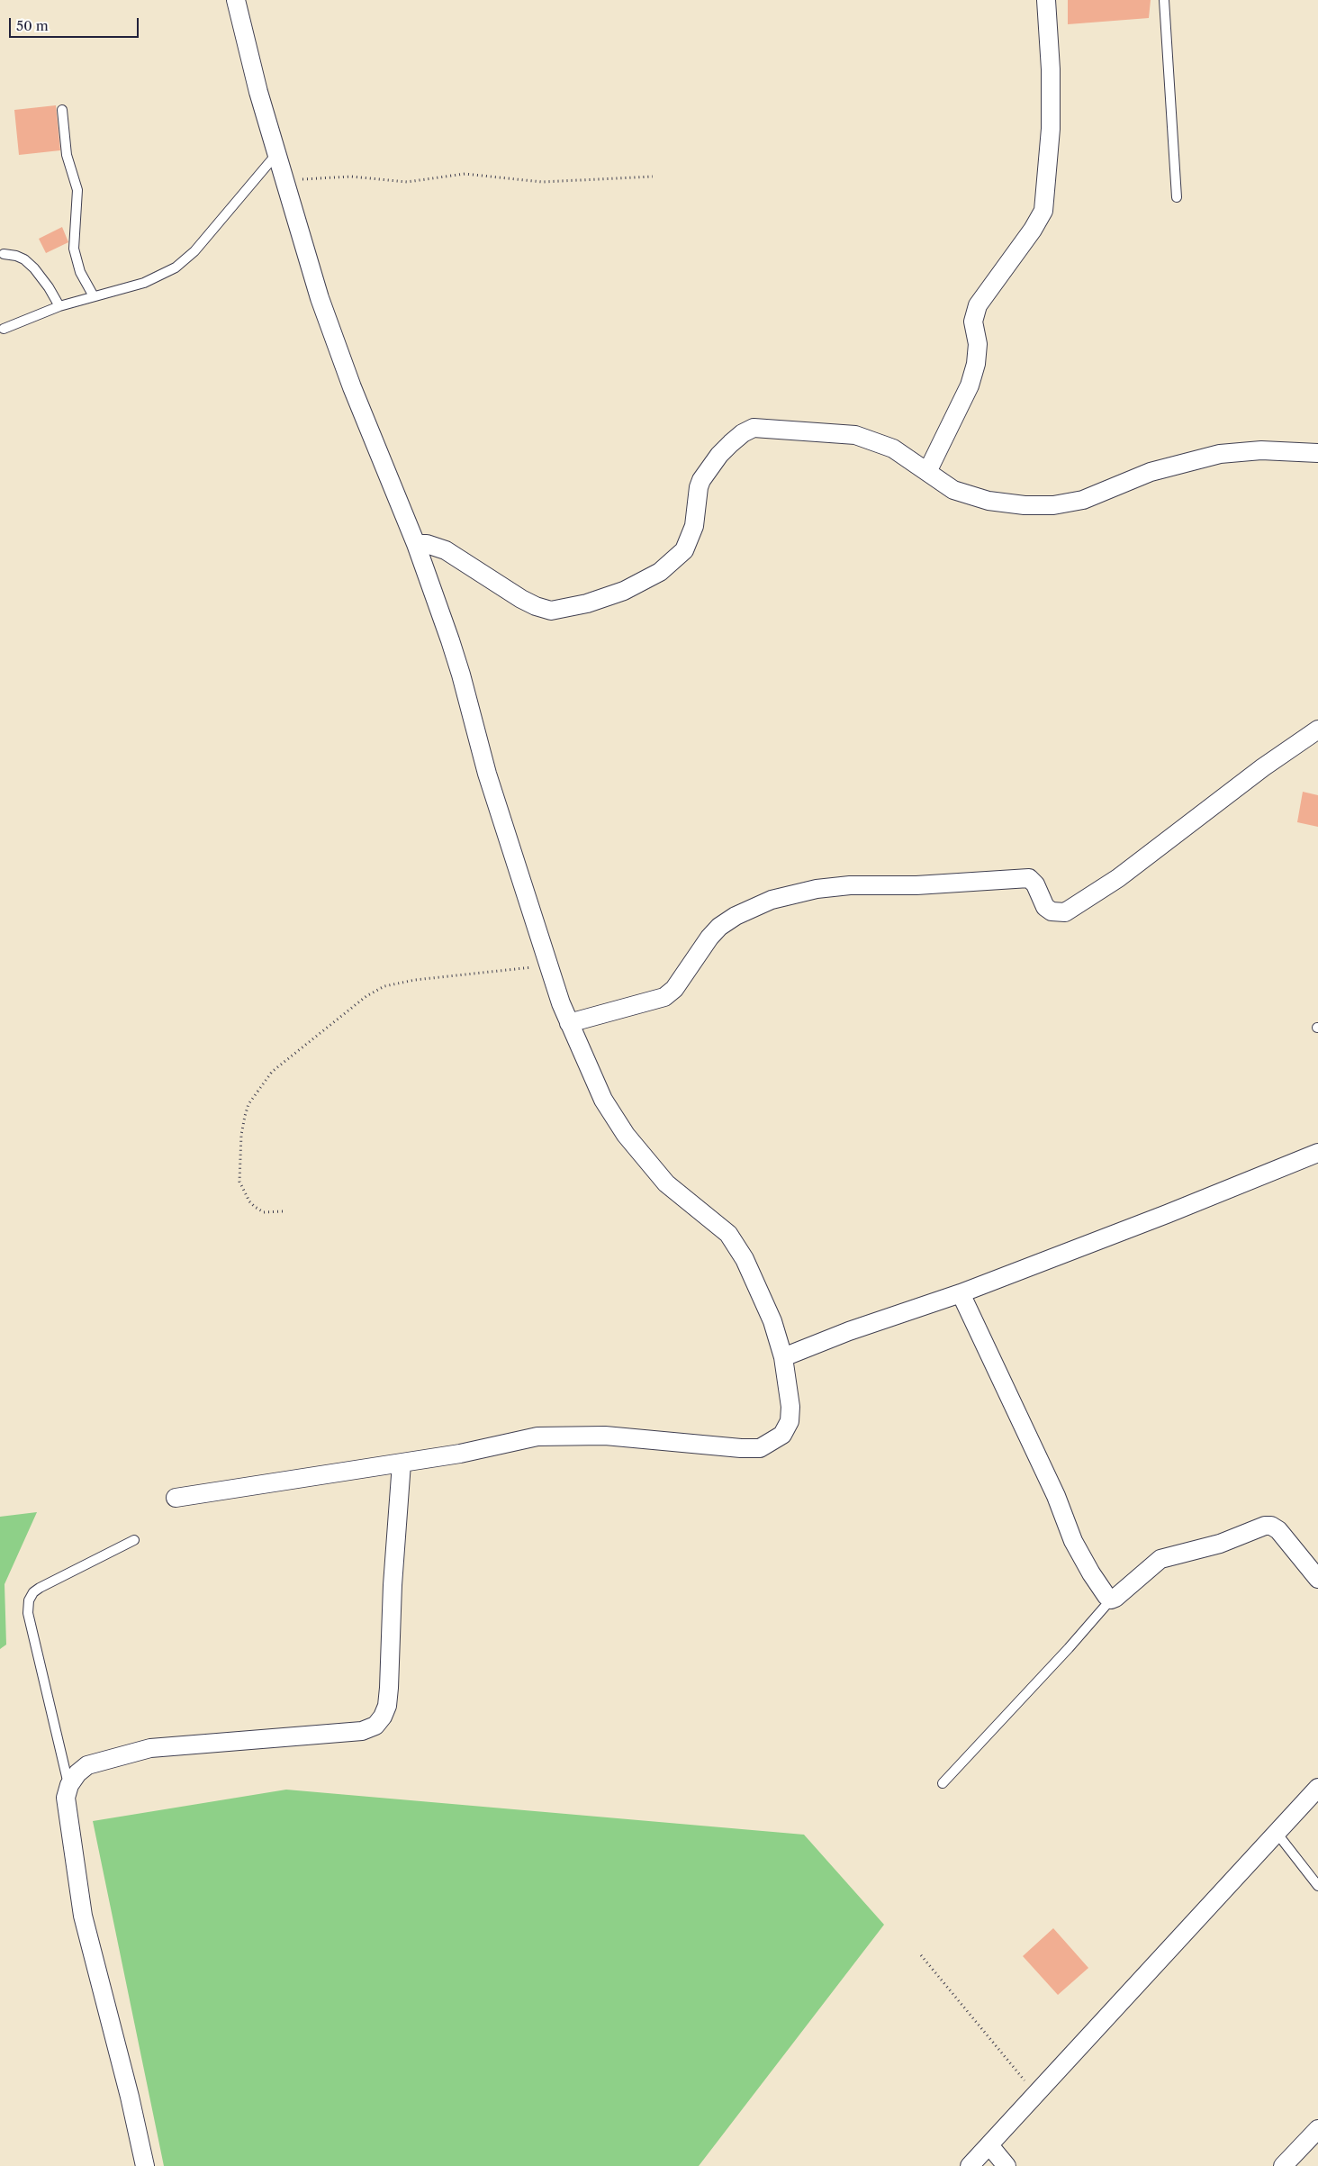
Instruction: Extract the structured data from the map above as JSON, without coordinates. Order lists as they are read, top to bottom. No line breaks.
{"scale_bar":"50 m"}
